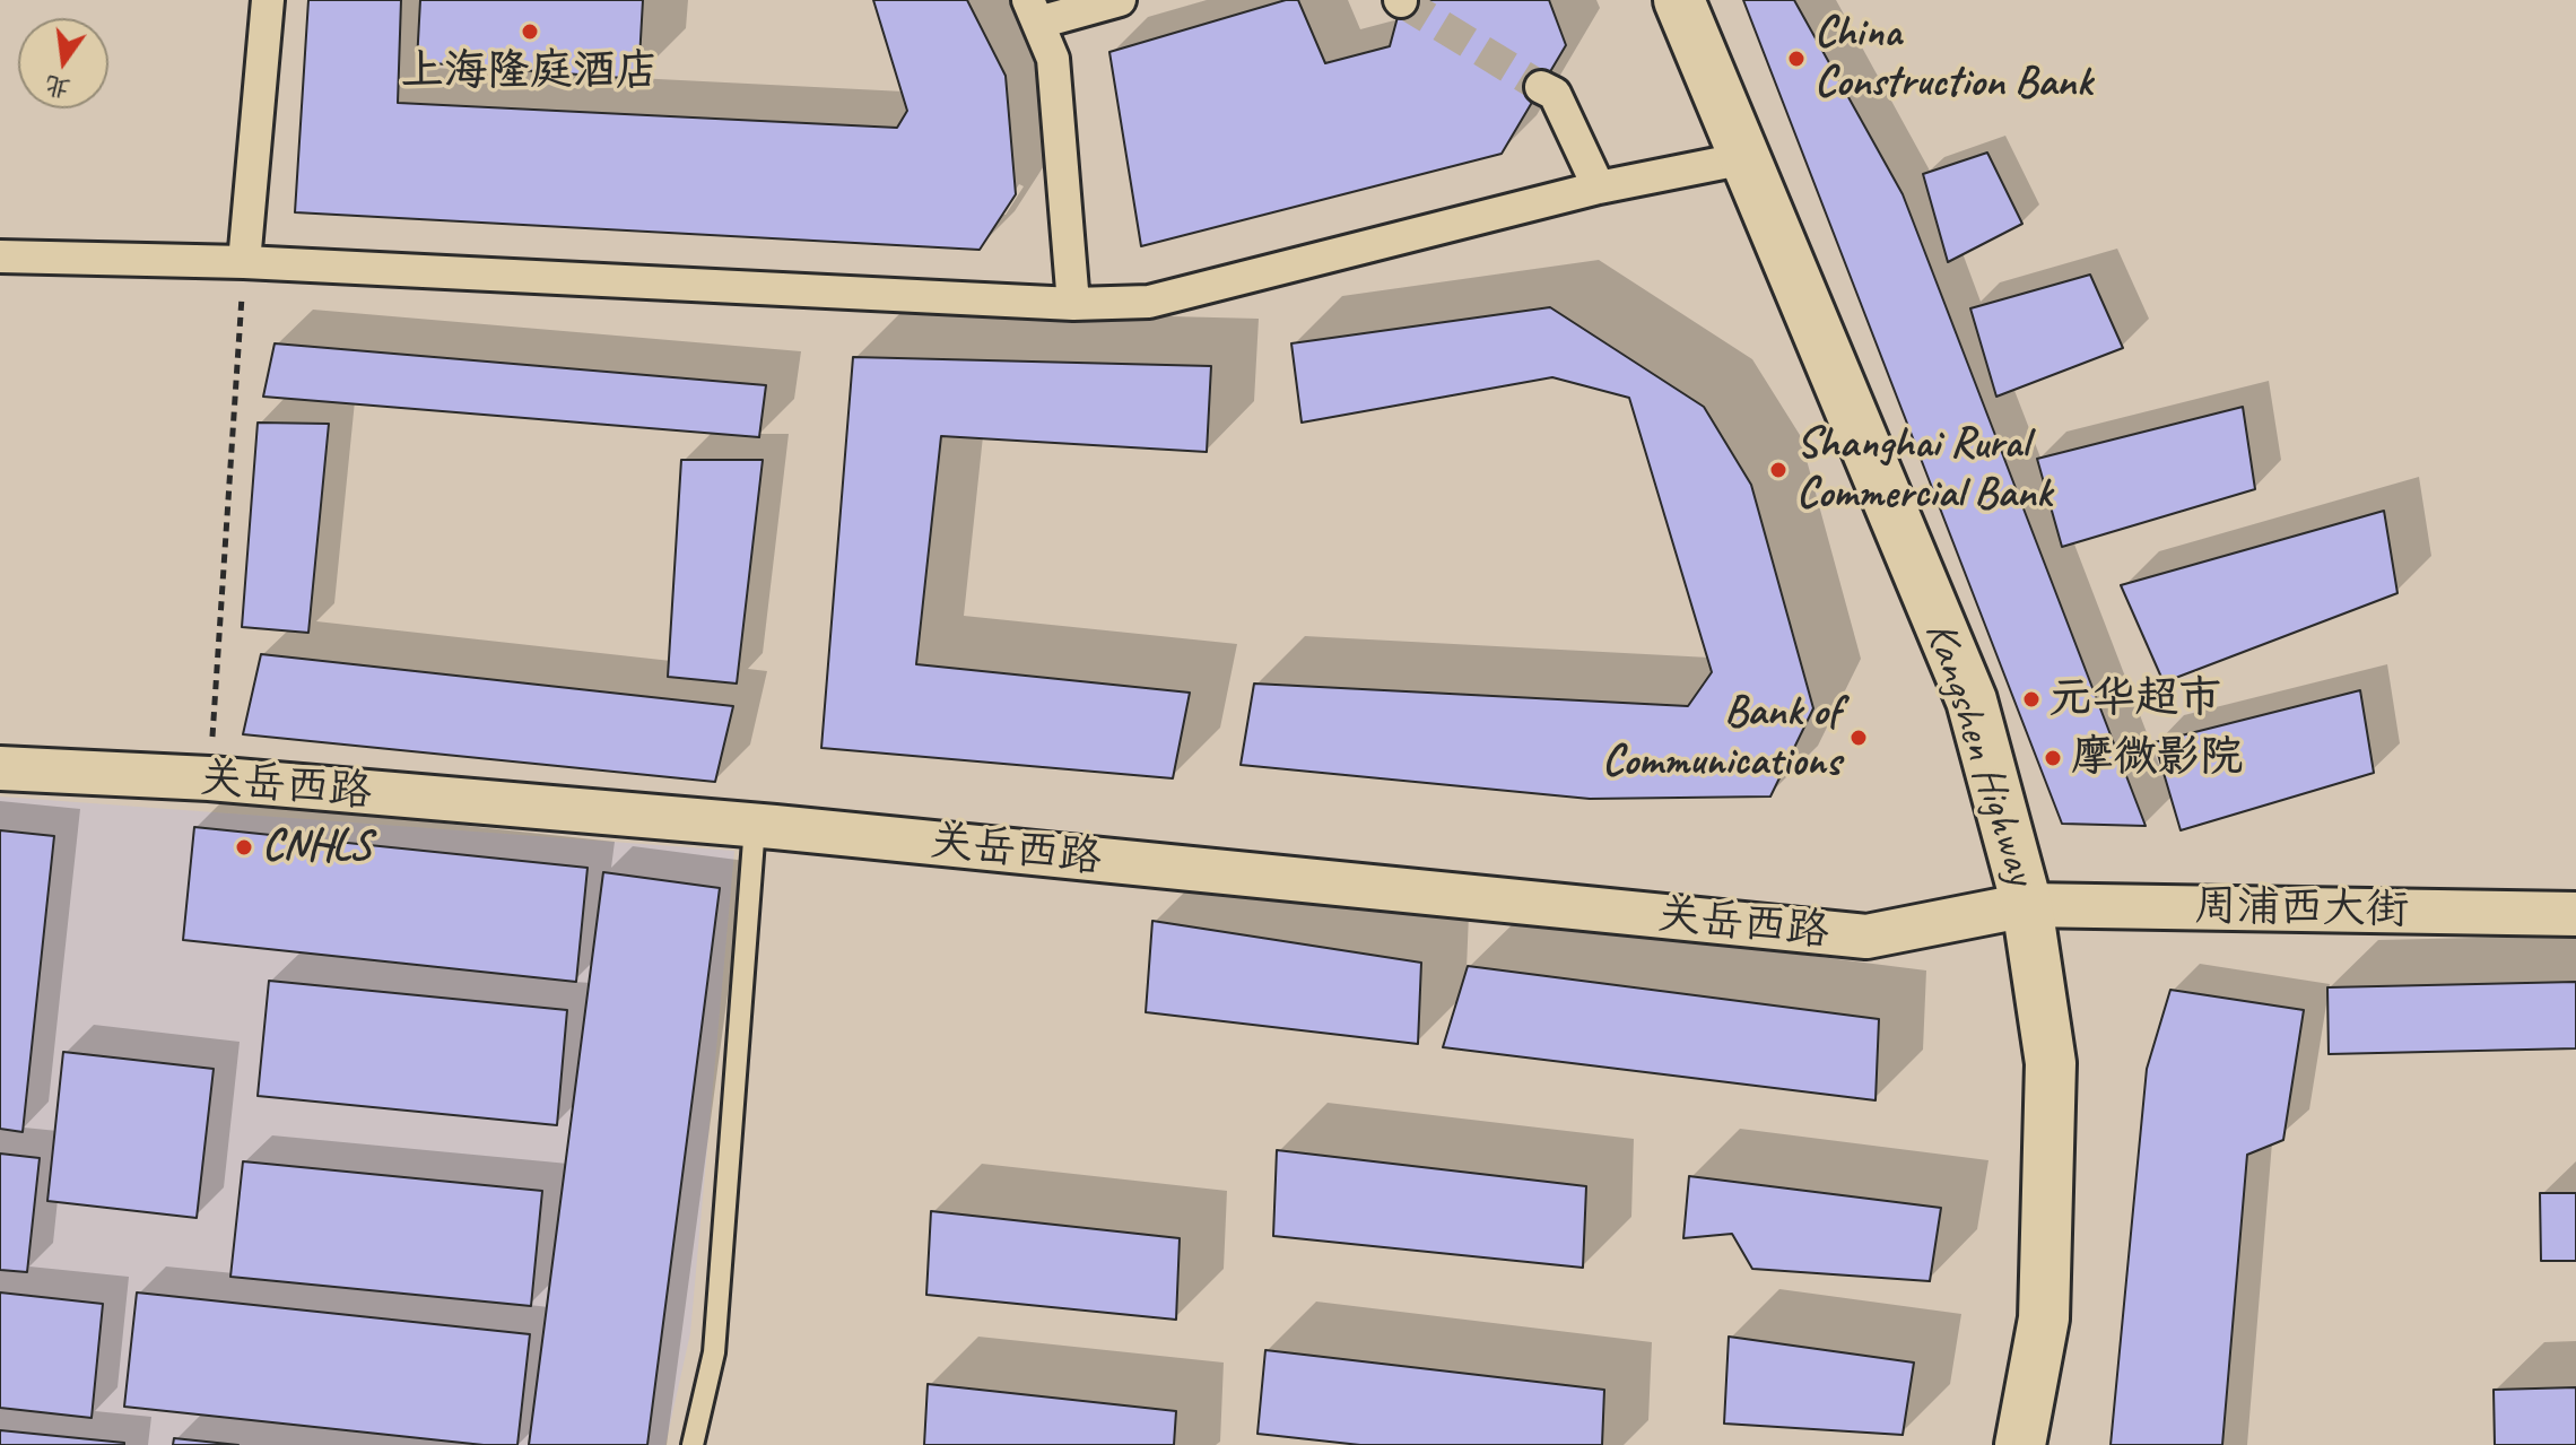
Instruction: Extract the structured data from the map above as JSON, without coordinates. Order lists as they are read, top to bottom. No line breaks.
{"streets":{"street":["Kangshen Highway","关岳西路","周浦西大街"]},"crossings":[["Kangshen Highway","关岳西路"],["Kangshen Highway","周浦西大街"],["关岳西路","周浦西大街"]],"places":["上海隆庭酒店","China Construction Bank","Shanghai Rural Commercial Bank","元华超市","Bank of Communications","摩微影院","CNHLS"],"north":"bottom"}
